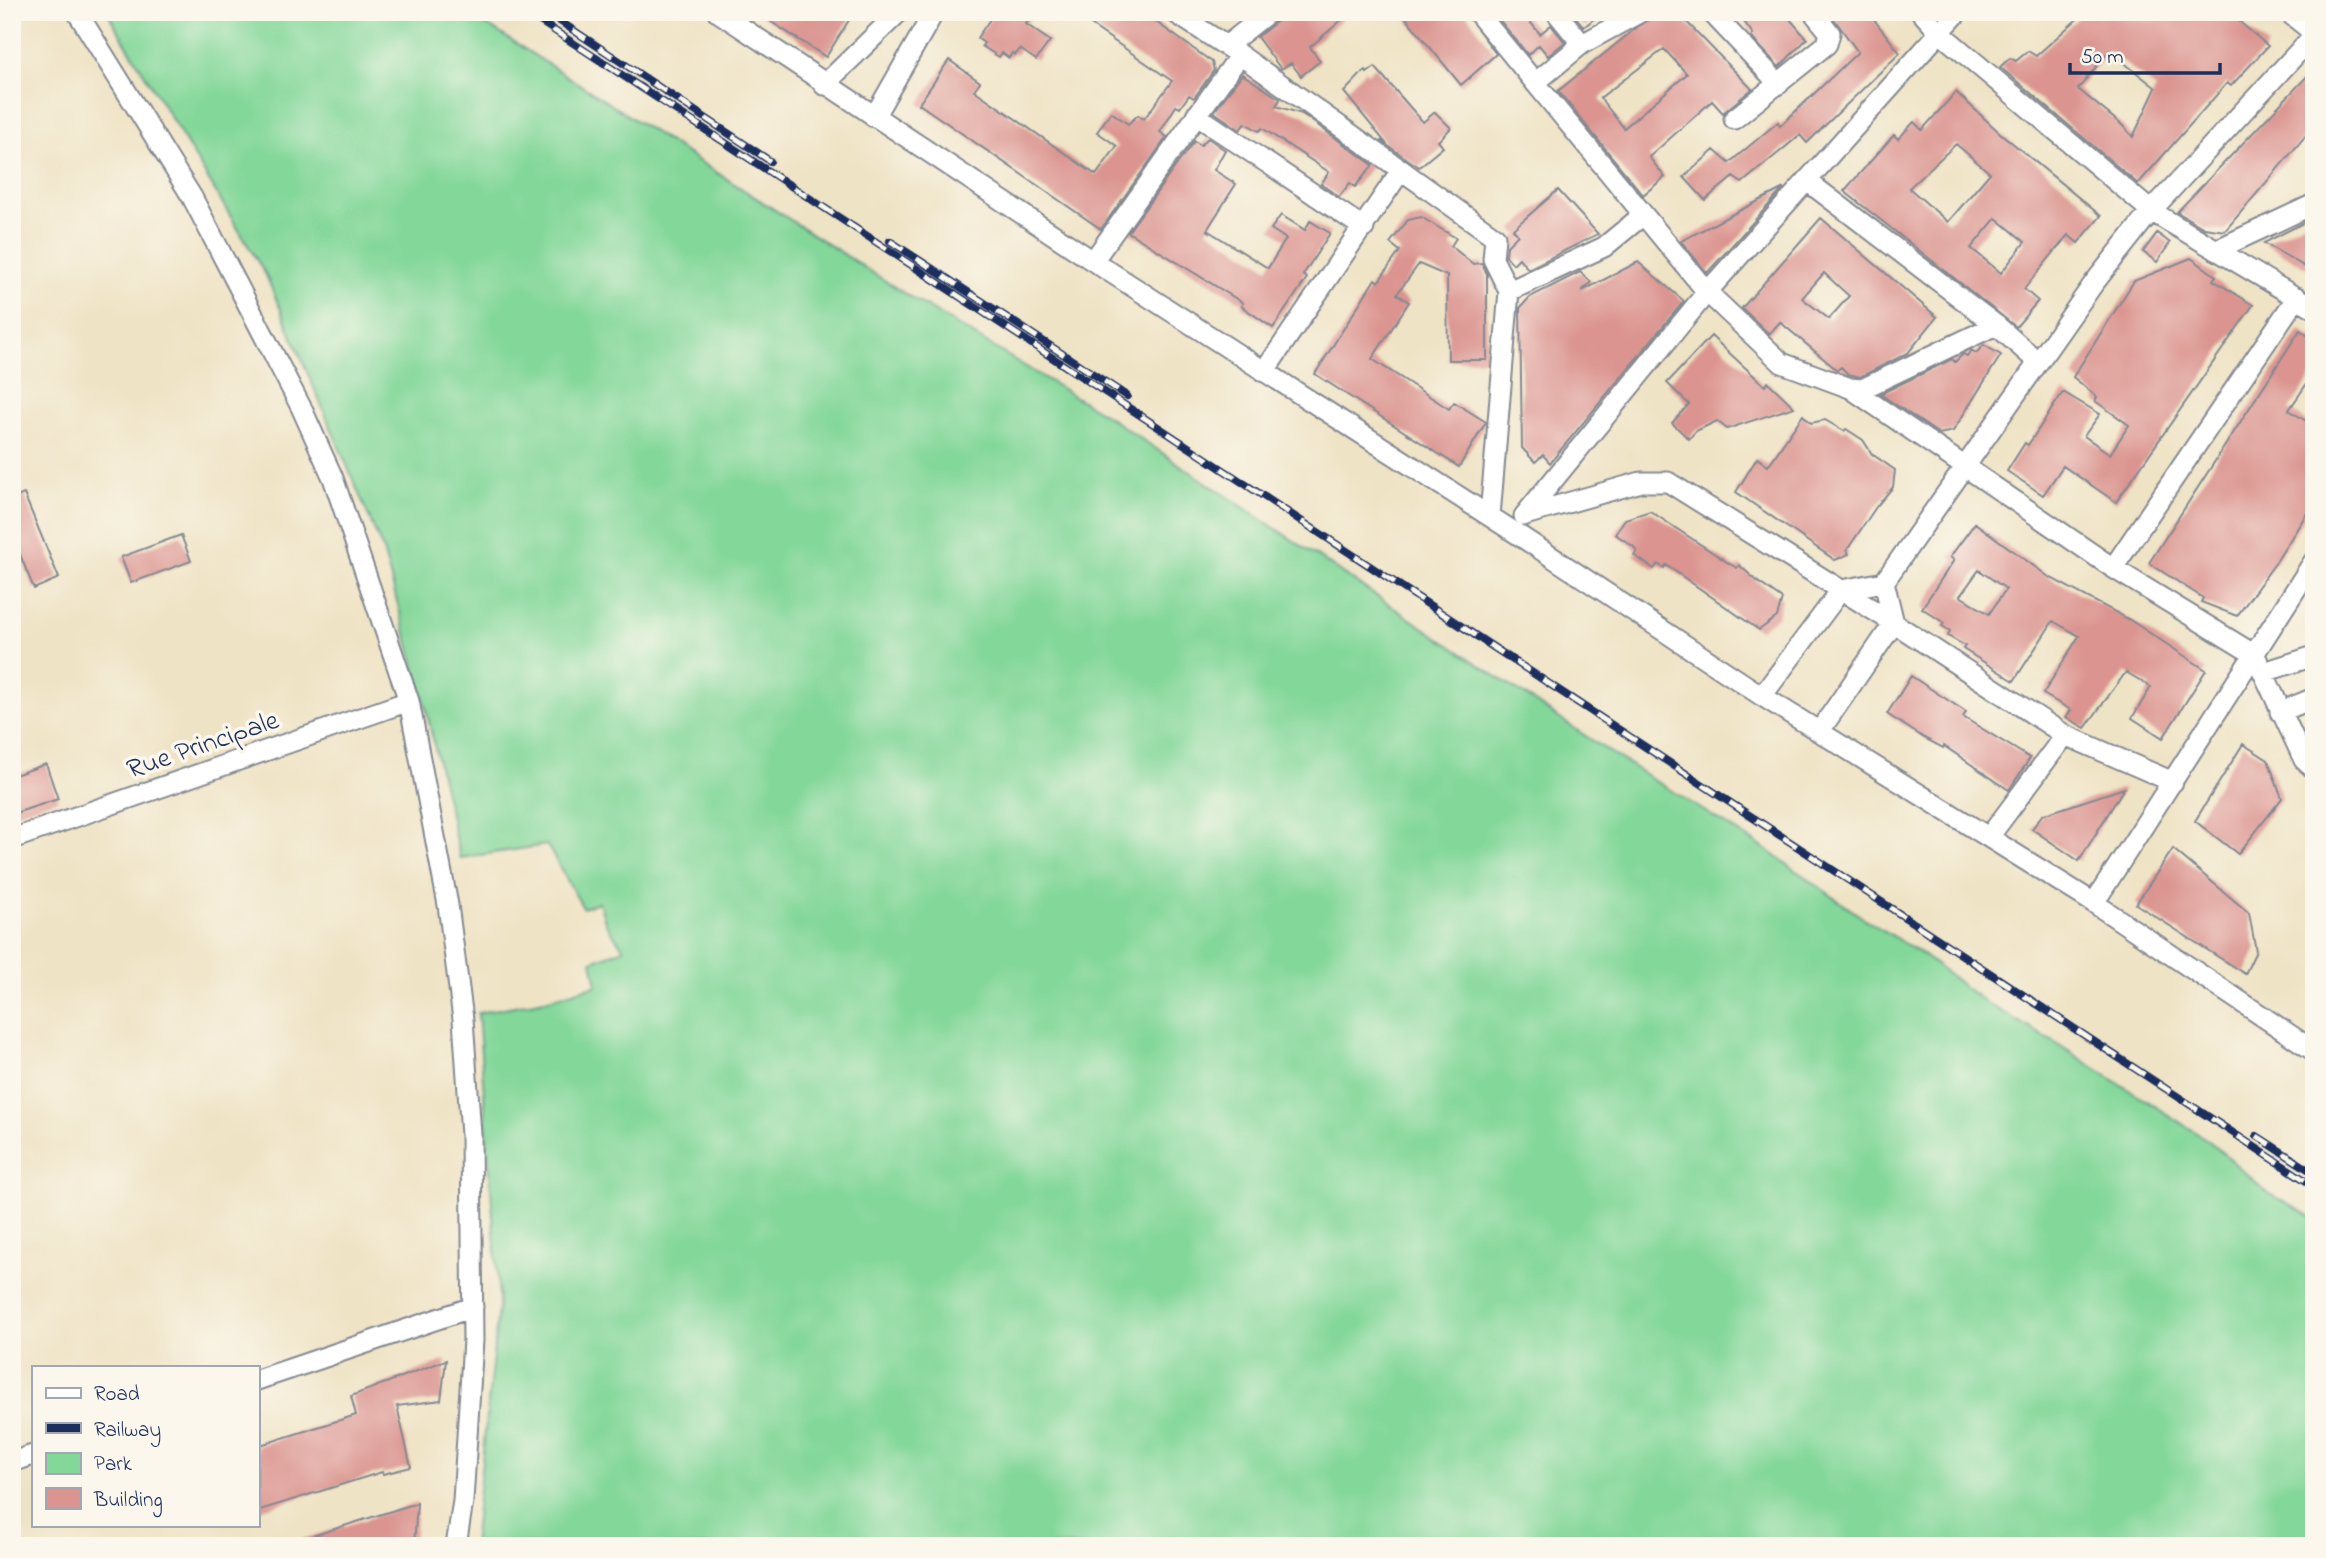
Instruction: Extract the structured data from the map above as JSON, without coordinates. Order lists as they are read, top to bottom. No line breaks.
{"streets":{"street":["Rue Principale"]},"legend":["Road","Railway","Park","Building"],"scale_bar":"50 m"}
